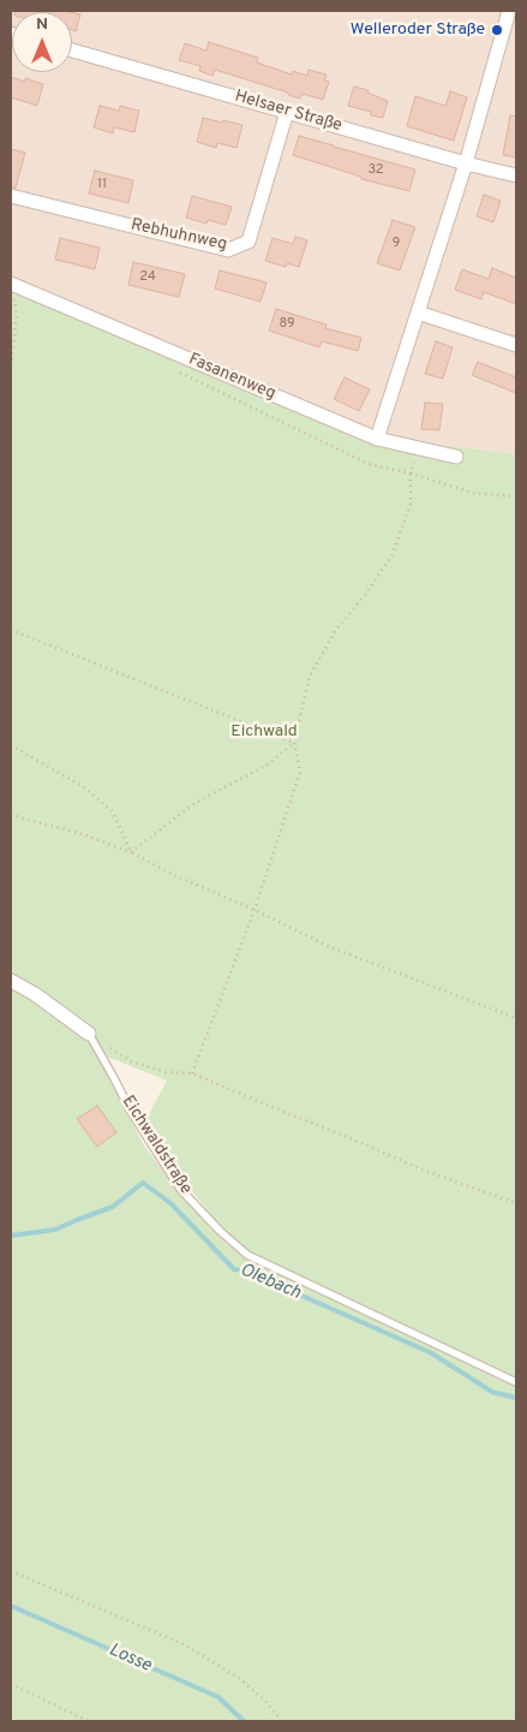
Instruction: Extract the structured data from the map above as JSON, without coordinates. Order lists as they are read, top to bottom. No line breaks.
{"streets":{"street":["Helsaer Straße","Rebhuhnweg","Fasanenweg","Eichwaldstraße"]},"crossings":[["Helsaer Straße","Rebhuhnweg"]],"water":["Olebach","Losse"],"parks":["Eichwald"],"places":["Welleroder Straße"],"house_numbers":["32","11","9","24","89"],"north":"top"}
